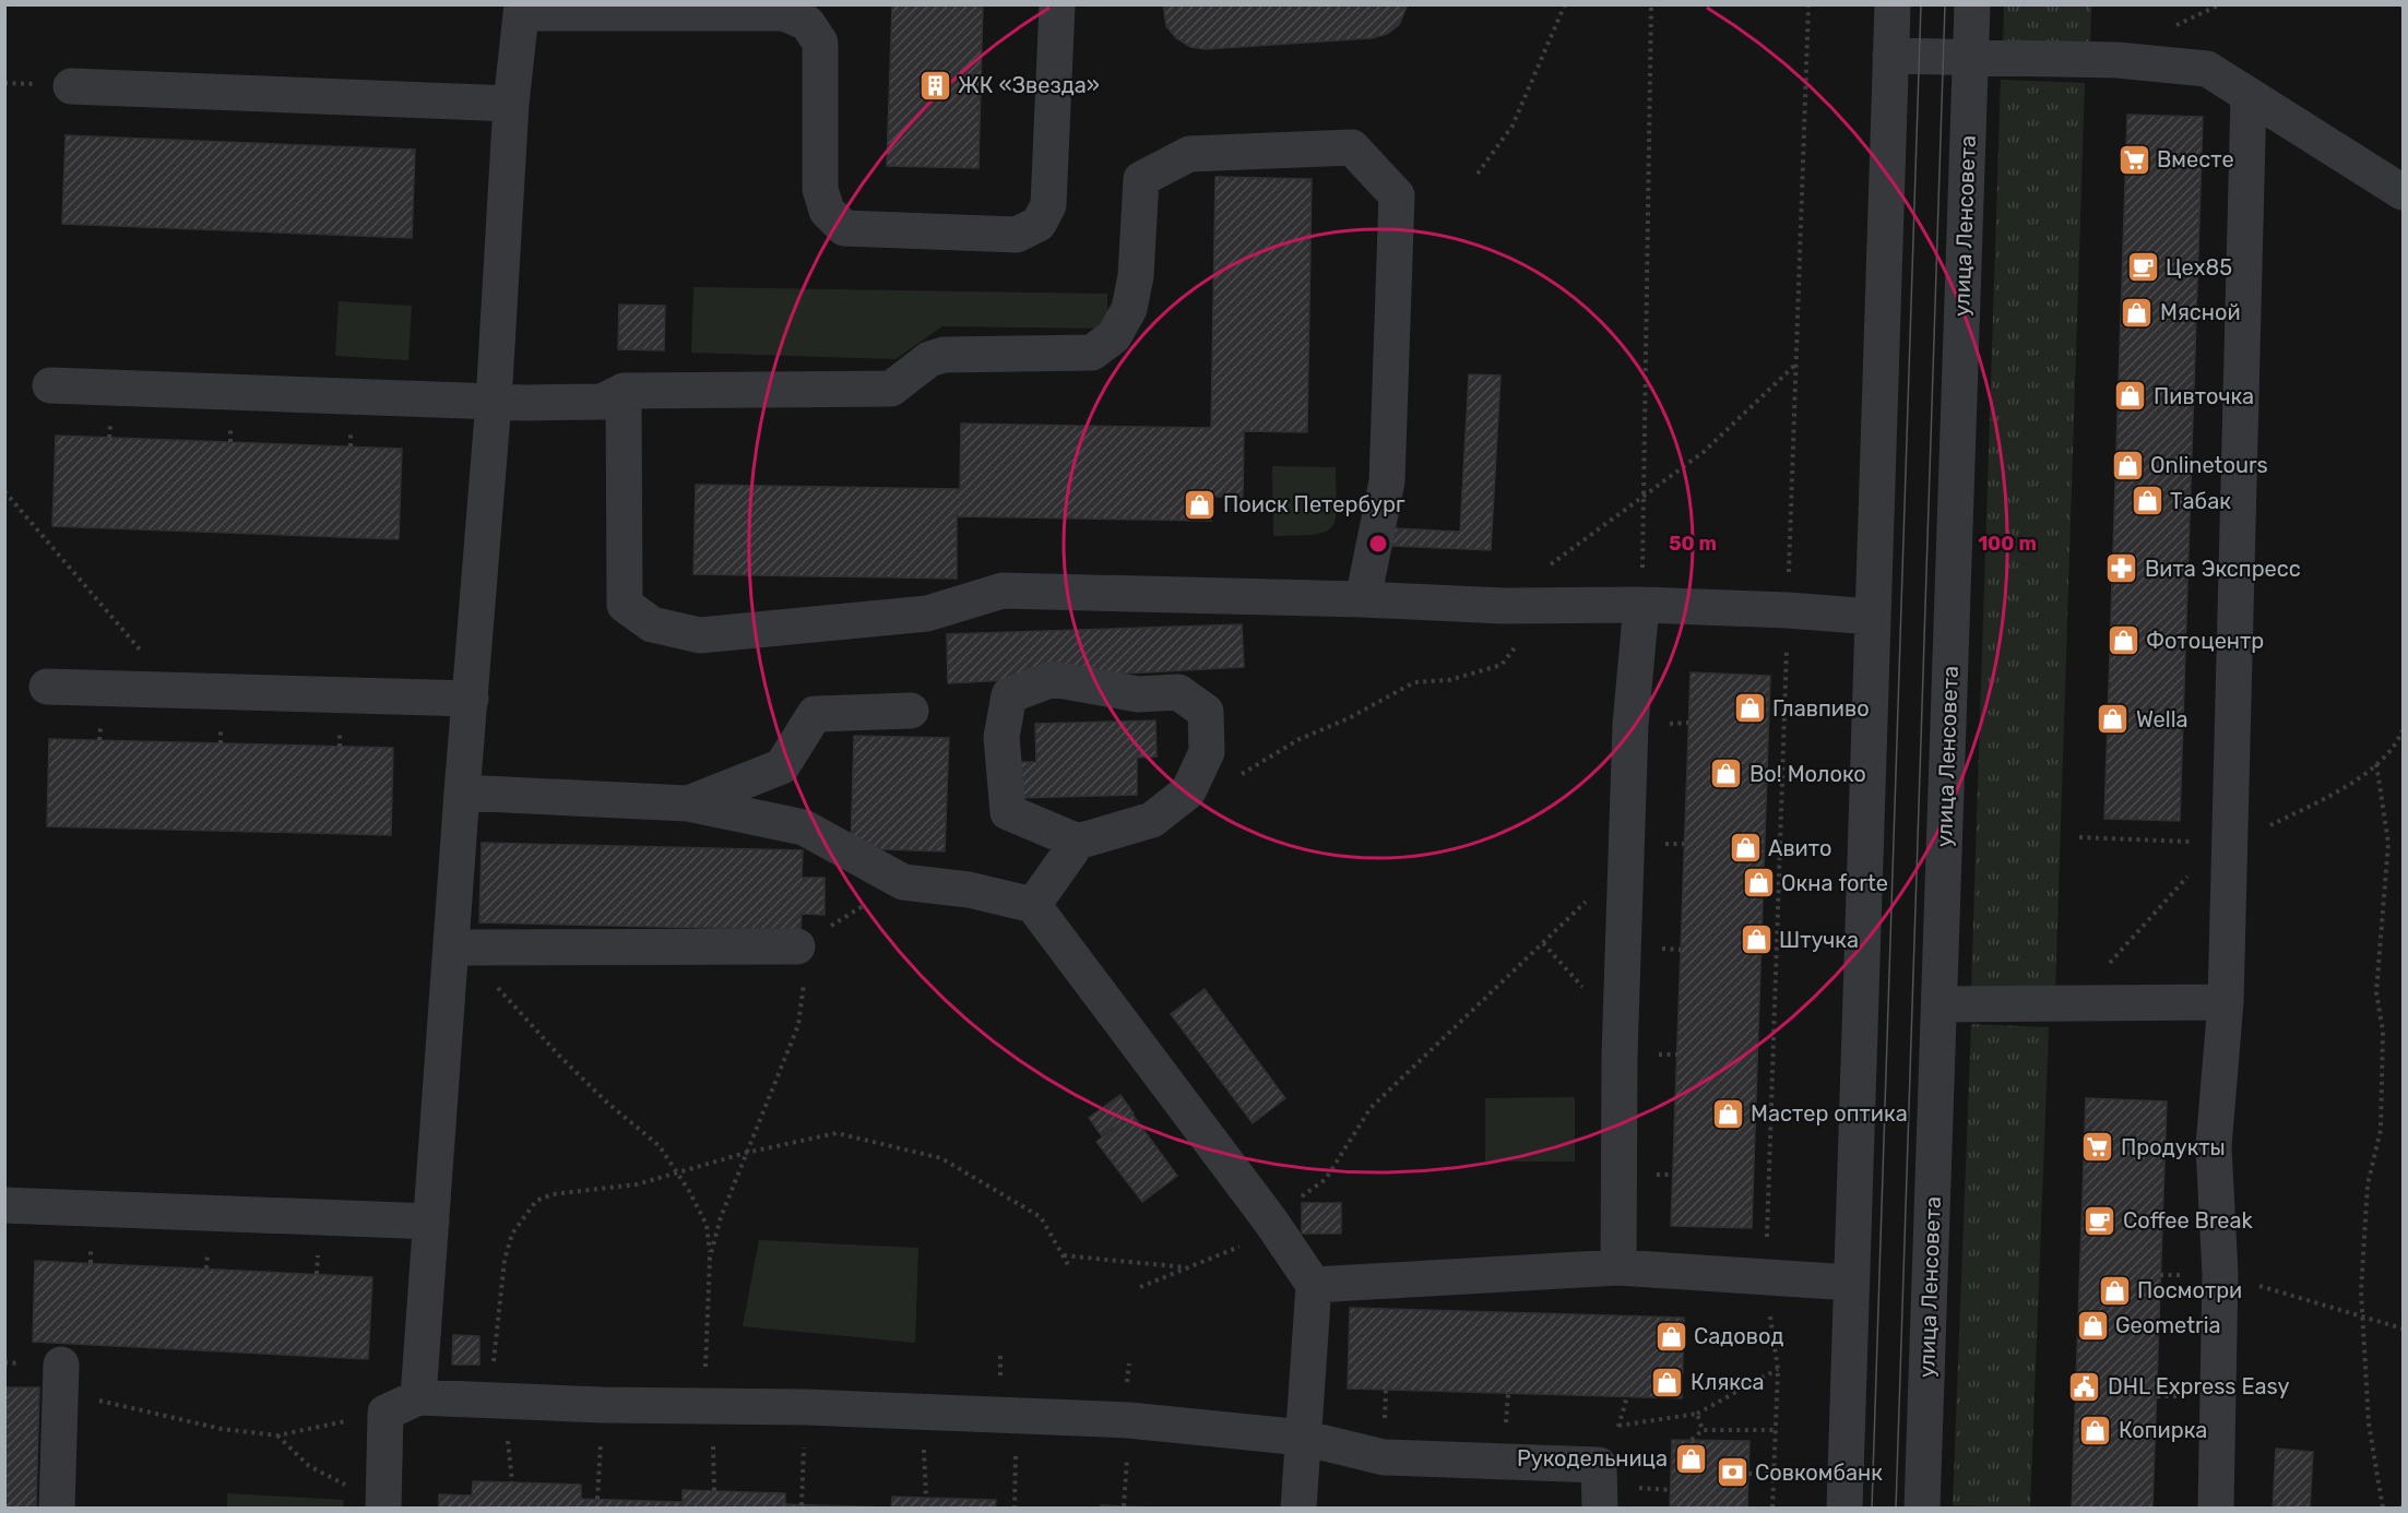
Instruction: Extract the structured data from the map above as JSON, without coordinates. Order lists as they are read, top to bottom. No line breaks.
{"streets":{"street":["улица Ленсовета"]},"places":{"building":["ЖК «Звезда»"],"supermarket":["Вместе","Продукты"],"cafe":["Цех85","Coffee Break"],"shop":["Мясной","Пивточка","Onlinetours","Табак","Поиск Петербург","Фотоцентр","Главпиво","Wella","Во! Молоко","Авито","Окна forte","Штучка","Мастер оптика","Посмотри","Geometria","Садовод","Клякса","Копирка","Рукодельница"],"pharmacy":["Вита Экспресс"],"public building":["DHL Express Easy"],"bank":["Совкомбанк"]},"rings":["50 m","100 m"]}
